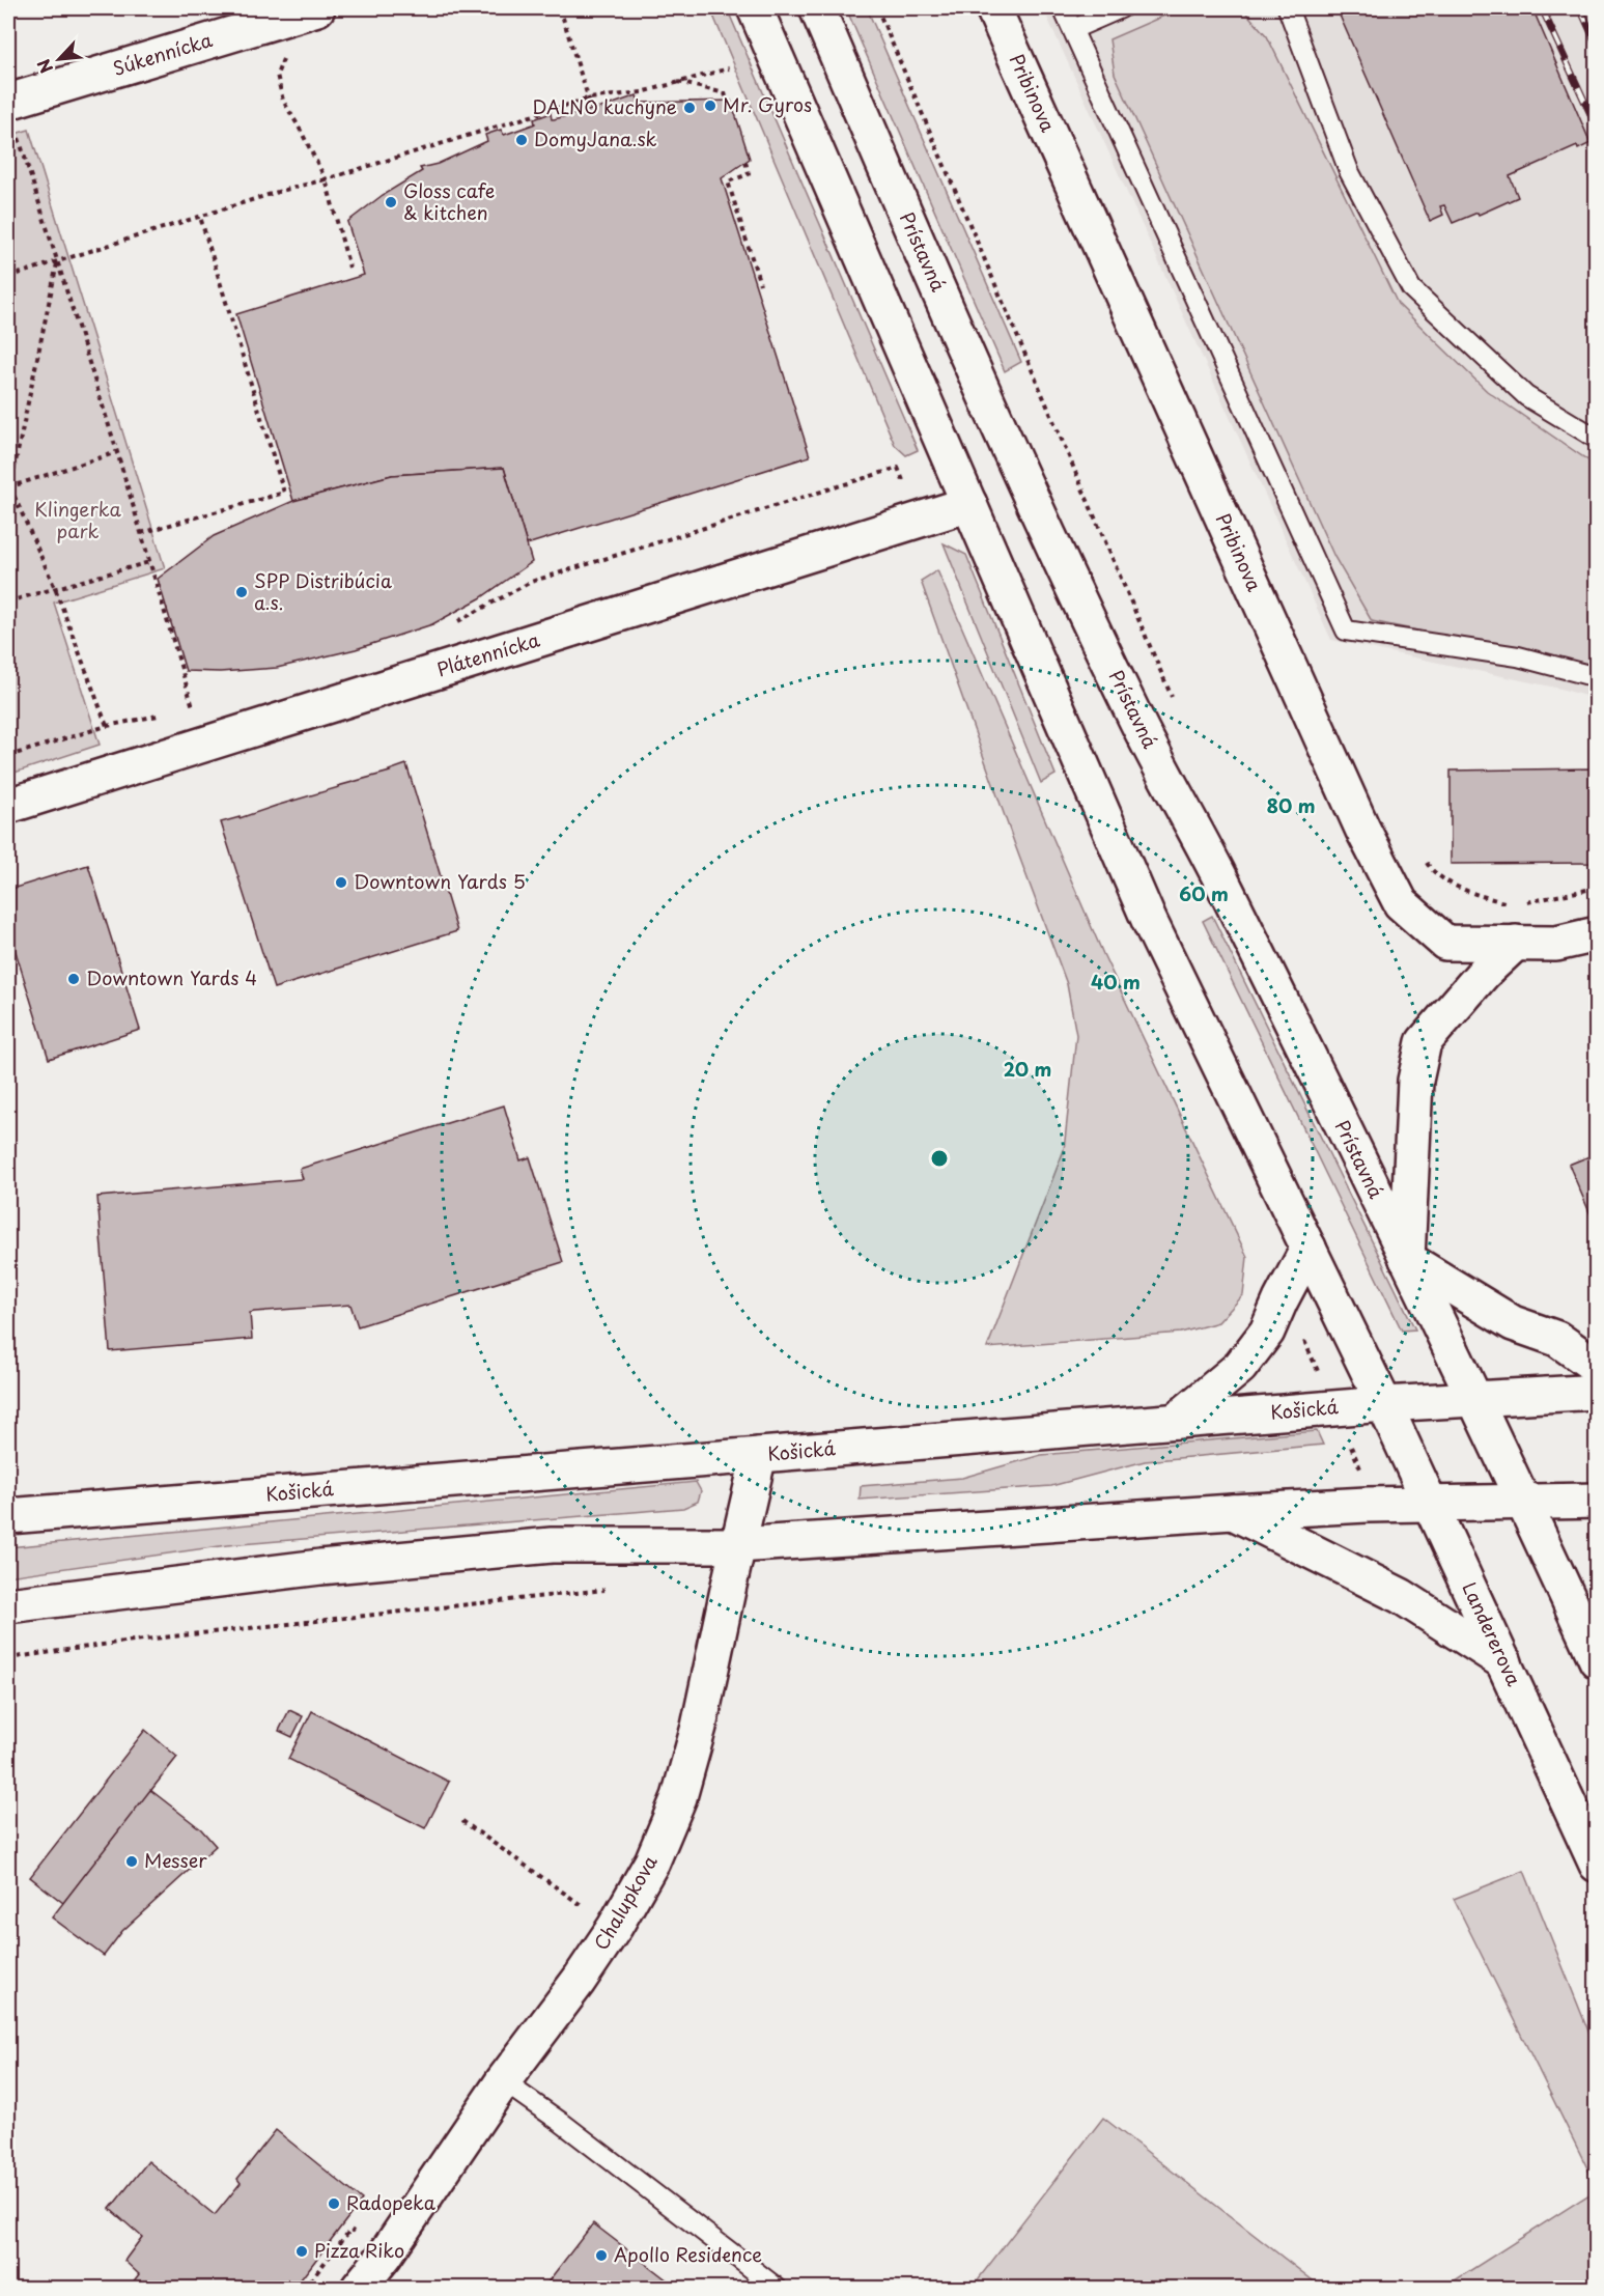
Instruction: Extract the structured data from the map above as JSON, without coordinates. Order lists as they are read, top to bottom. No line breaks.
{"streets":{"main road":["Súkennícka","Pribinova","Prístavná","Plátennícka","Košická","Landererova","Chalupkova"]},"crossings":[["Prístavná","Košická"],["Košická","Landererova"],["Košická","Chalupkova"]],"parks":["Klingerka park"],"places":["Mr. Gyros","DALNO kuchyne","DomyJana.sk","Gloss cafe & kitchen","SPP Distribúcia a.s.","Downtown Yards 5","Downtown Yards 4","Messer","Radopeka","Pizza Riko","Apollo Residence"],"north":"bottom left","rings":["80 m","60 m","40 m","20 m"]}
